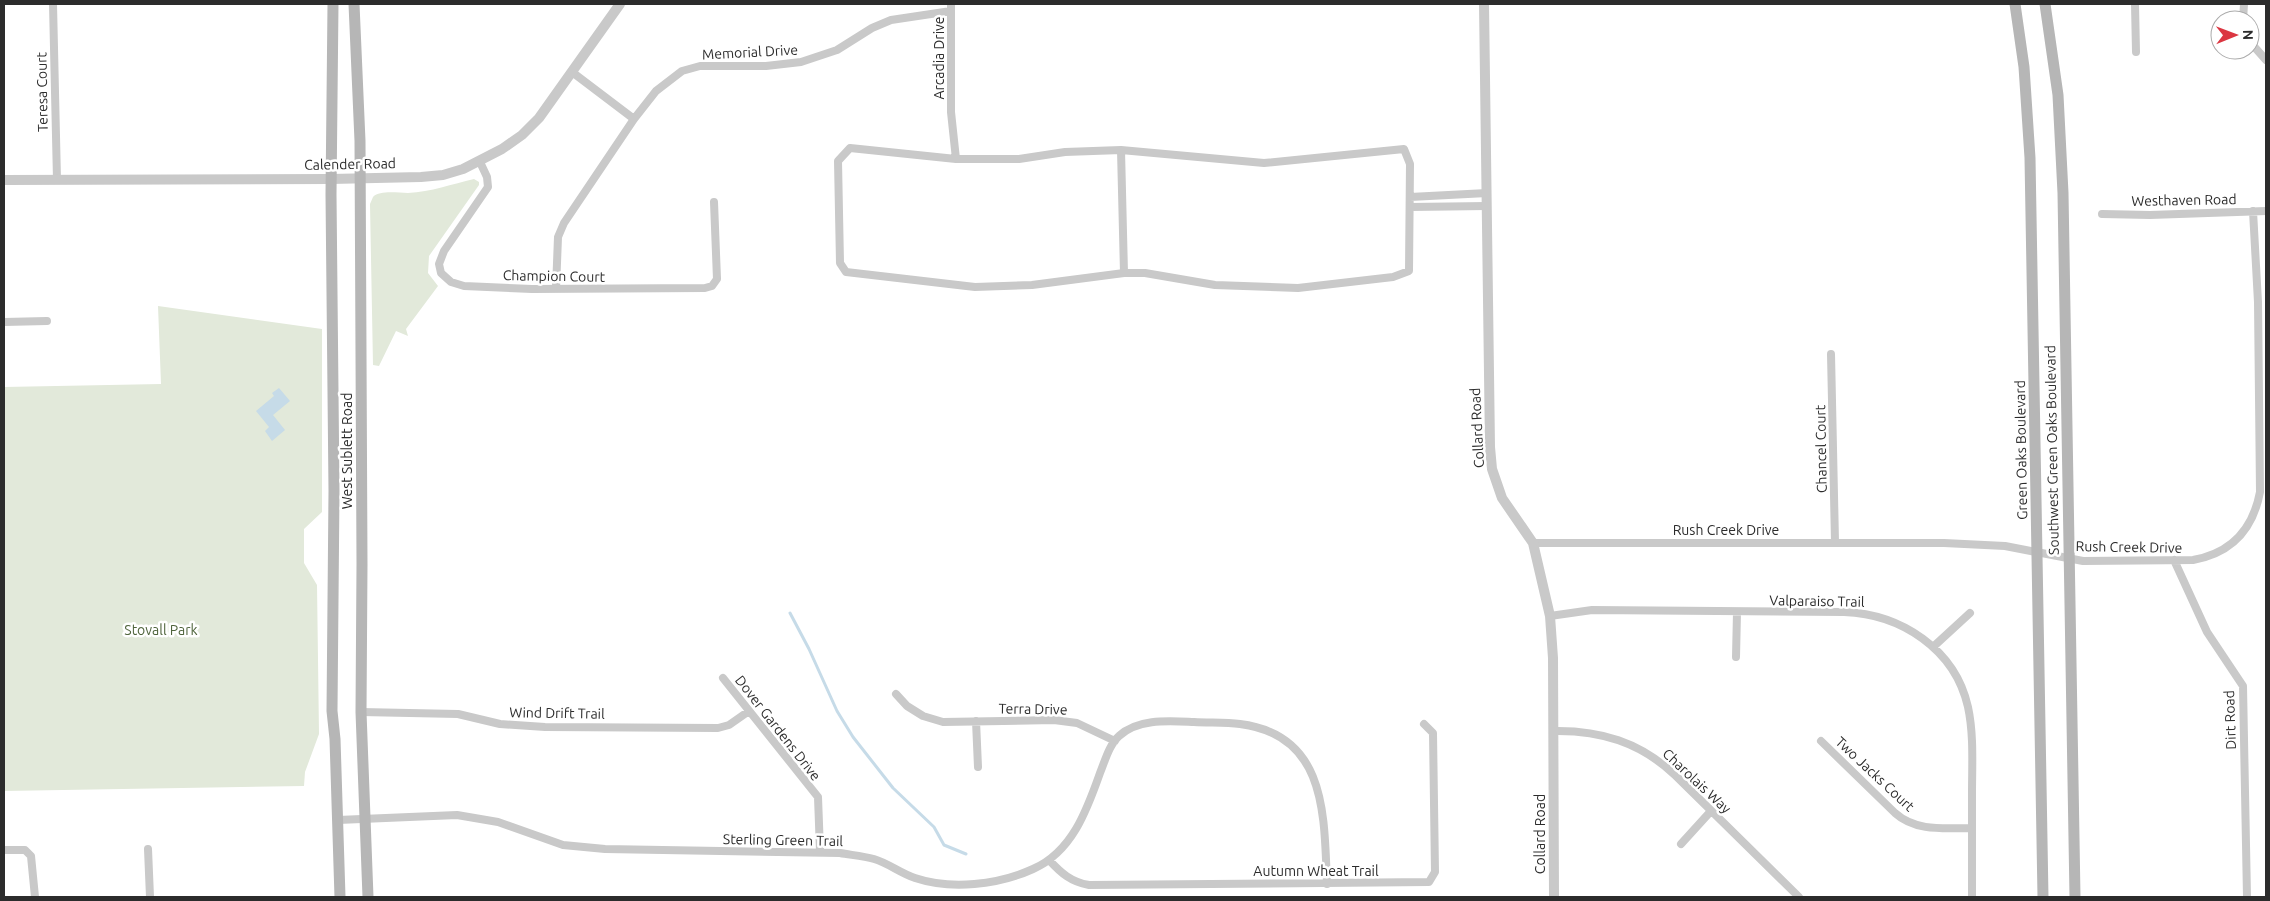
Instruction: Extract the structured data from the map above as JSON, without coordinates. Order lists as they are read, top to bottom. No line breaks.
{"streets":{"main road":["Green Oaks Boulevard","Southwest Green Oaks Boulevard","West Sublett Road"],"street":["Memorial Drive","Arcadia Drive","Teresa Court","Calender Road","Westhaven Road","Champion Court","Collard Road","Chancel Court","Rush Creek Drive","Valparaiso Trail","Terra Drive","Wind Drift Trail","Dirt Road","Dover Gardens Drive","Two Jacks Court","Charolais Way","Sterling Green Trail","Autumn Wheat Trail"]},"crossings":[["Memorial Drive","Arcadia Drive"],["Memorial Drive","Champion Court"],["Teresa Court","Calender Road"],["Calender Road","Champion Court"],["Calender Road","West Sublett Road"],["Westhaven Road","Rush Creek Drive"],["Collard Road","Rush Creek Drive"],["Collard Road","Valparaiso Trail"],["Collard Road","Charolais Way"],["Chancel Court","Rush Creek Drive"],["Green Oaks Boulevard","Rush Creek Drive"],["Southwest Green Oaks Boulevard","Rush Creek Drive"],["West Sublett Road","Wind Drift Trail"],["West Sublett Road","Sterling Green Trail"],["Rush Creek Drive","Dirt Road"],["Valparaiso Trail","Two Jacks Court"],["Terra Drive","Sterling Green Trail"],["Wind Drift Trail","Dover Gardens Drive"],["Dover Gardens Drive","Sterling Green Trail"],["Sterling Green Trail","Autumn Wheat Trail"]],"parks":["Stovall Park"],"north":"right"}
